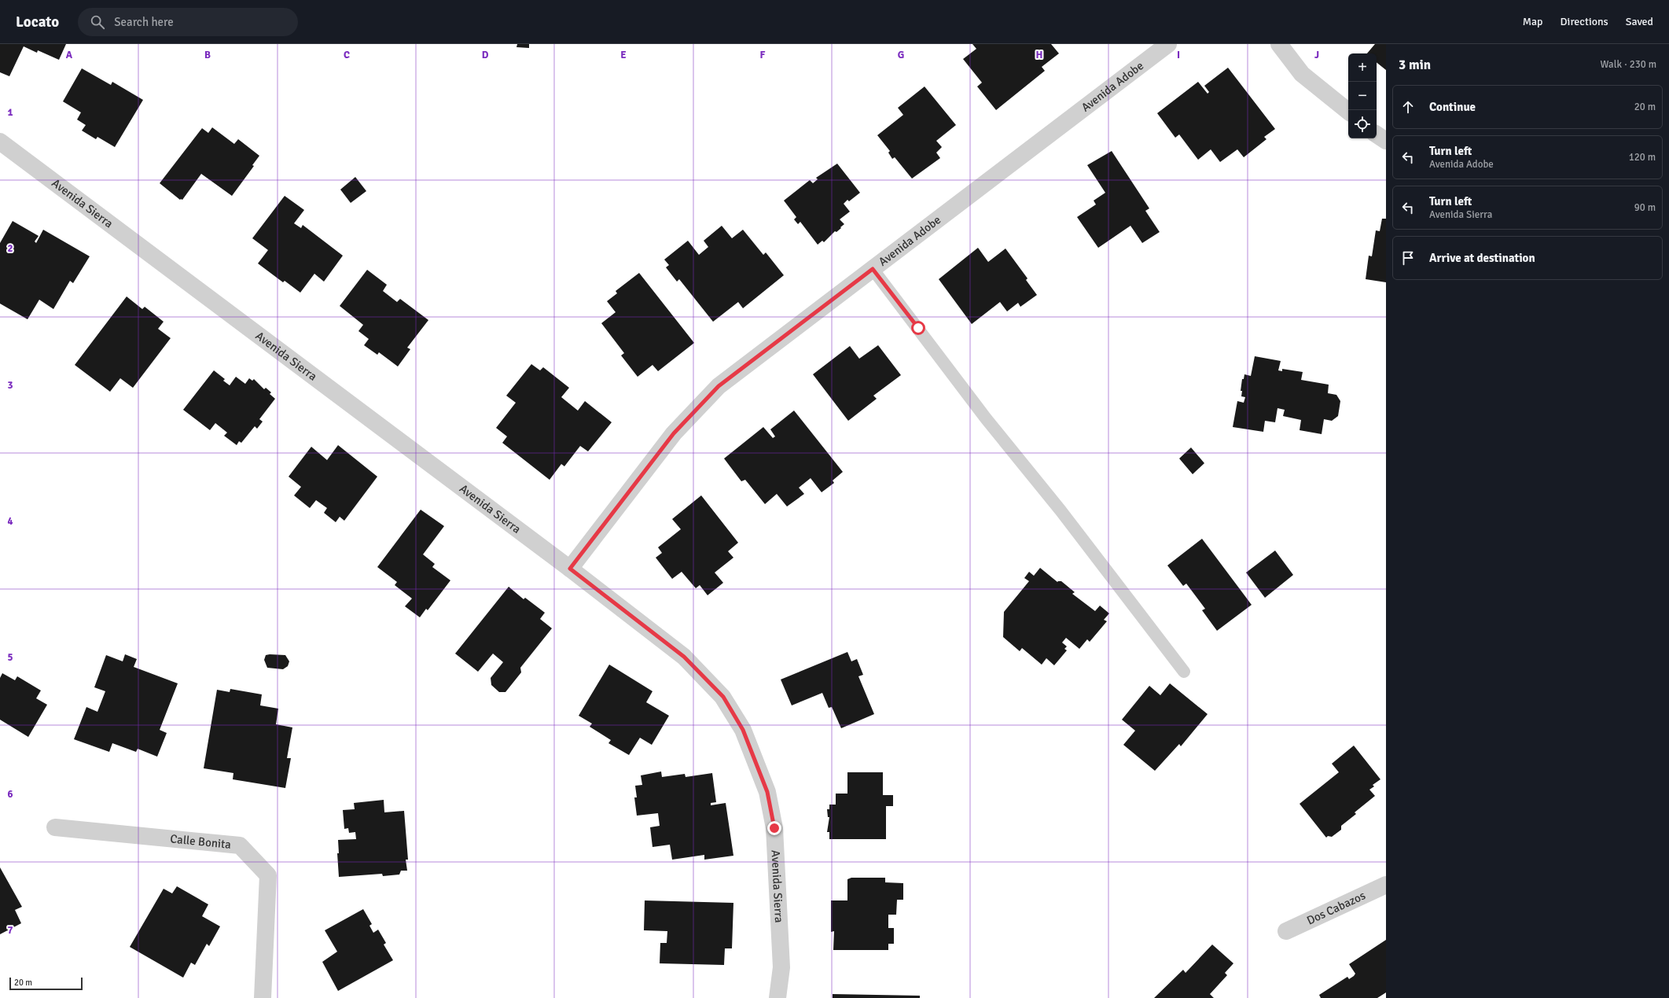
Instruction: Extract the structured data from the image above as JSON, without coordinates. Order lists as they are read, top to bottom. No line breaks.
{"streets":{"street":["Avenida Adobe","Avenida Sierra","Calle Bonita","Dos Cabazos"]},"crossings":[["Avenida Adobe","Avenida Sierra"]],"scale_bar":"20 m","page":{"header":"Locato","search":"Search here","nav":["Map","Directions","Saved"],"heading":["3 min","Walk · 230 m"],"map_buttons":["+","−"],"list":[["Continue","20 m"],["Turn left","Avenida Adobe","120 m"],["Turn left","Avenida Sierra","90 m"],"Arrive at destination"],"scale":"20 m"},"grid":{"columns":["A","B","C","D","E","F","G","H","I","J"],"rows":["1","2","3","4","5","6","7"]}}
